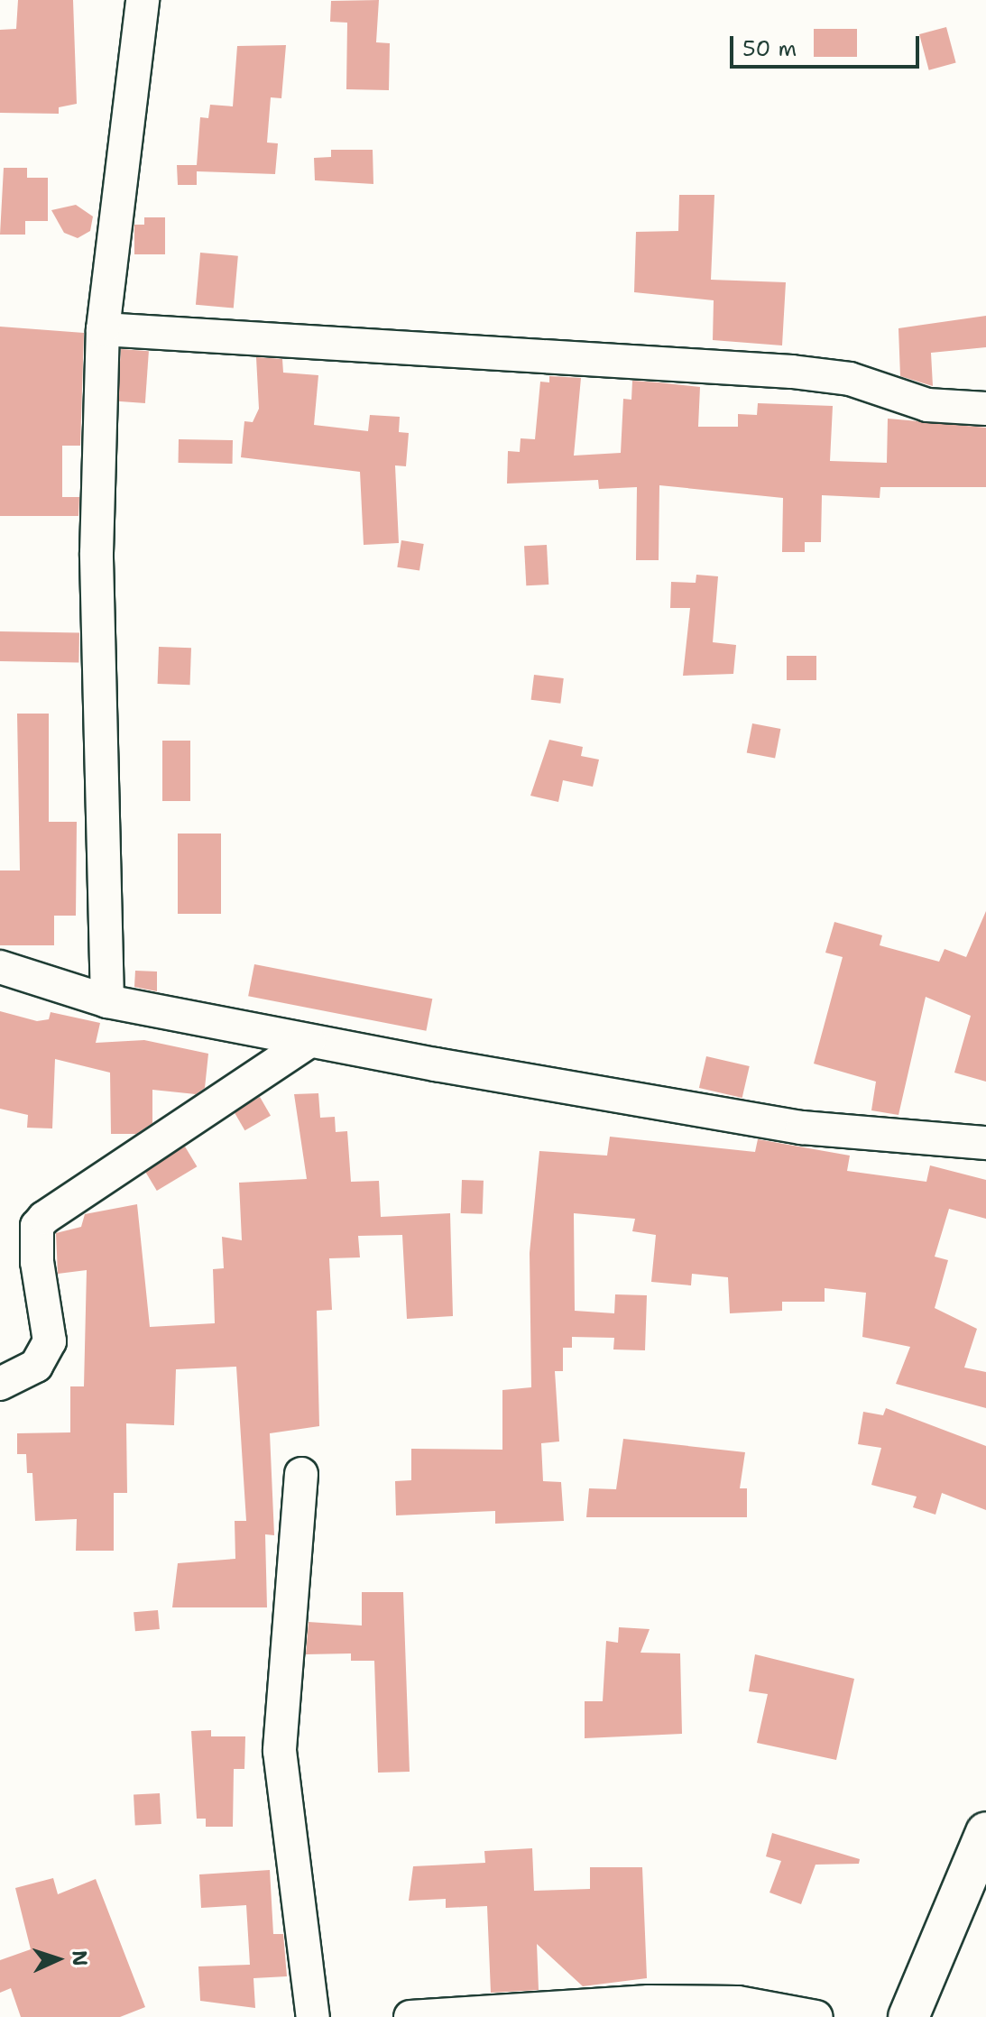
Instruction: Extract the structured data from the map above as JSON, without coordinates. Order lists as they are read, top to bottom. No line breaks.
{"scale_bar":"50 m","north":"right"}
